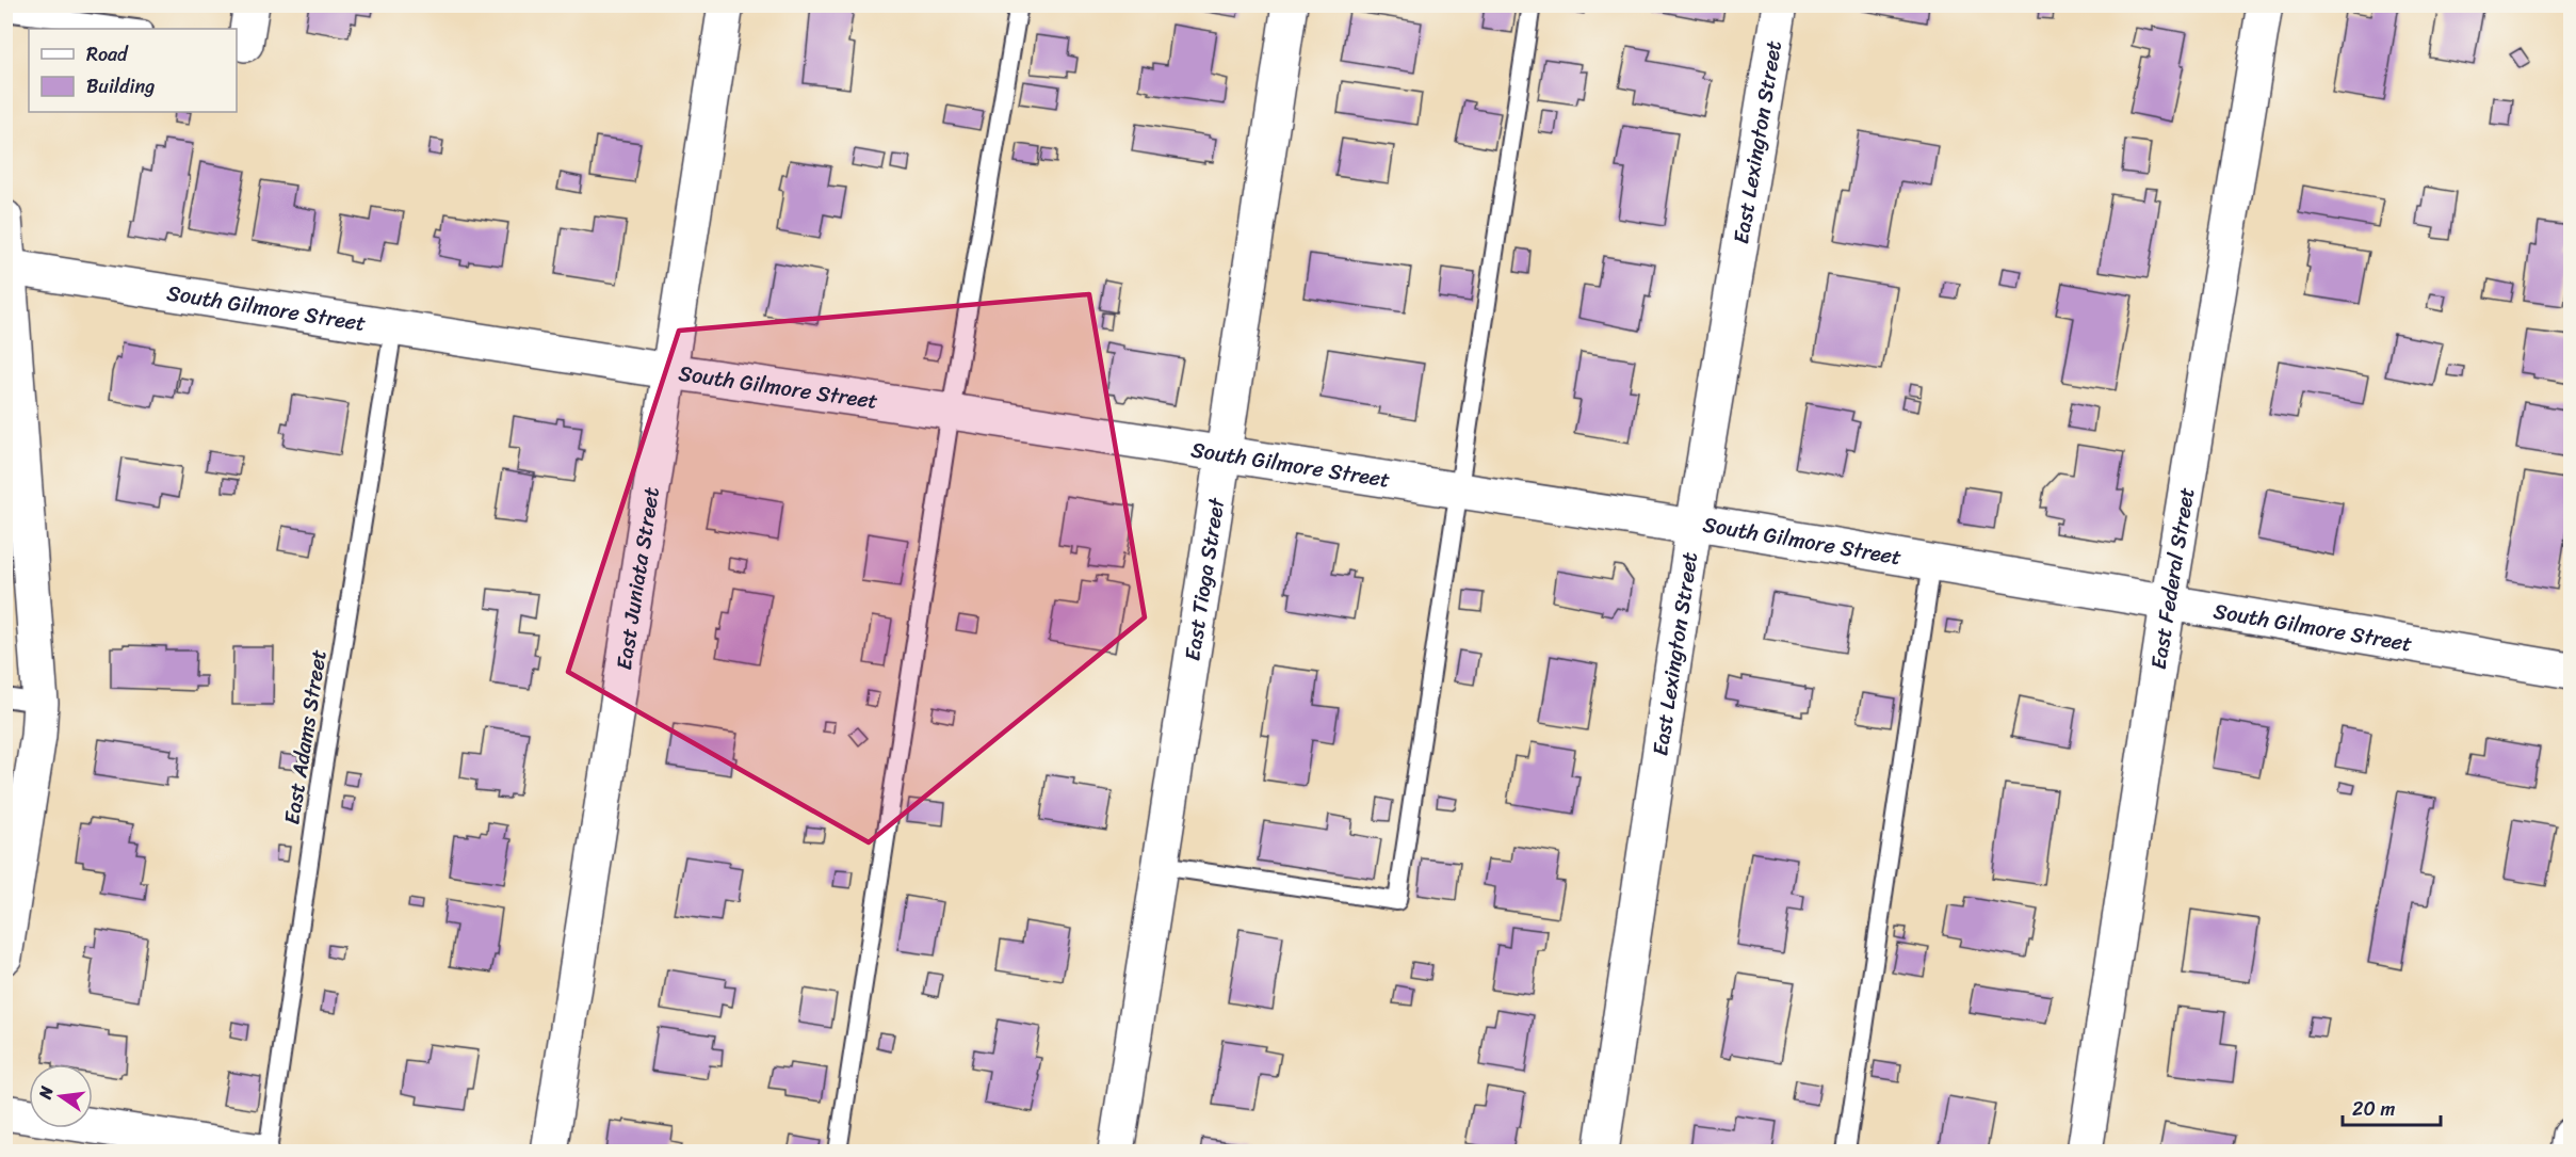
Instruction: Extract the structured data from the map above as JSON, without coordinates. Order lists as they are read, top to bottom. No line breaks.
{"streets":{"street":["East Lexington Street","South Gilmore Street","East Juniata Street","East Federal Street","East Tioga Street"],"lane":["East Adams Street"]},"crossings":[["East Lexington Street","South Gilmore Street"],["South Gilmore Street","East Juniata Street"],["South Gilmore Street","East Federal Street"],["South Gilmore Street","East Tioga Street"],["South Gilmore Street","East Adams Street"]],"legend":["Road","Building"],"scale_bar":"20 m","north":"left"}
